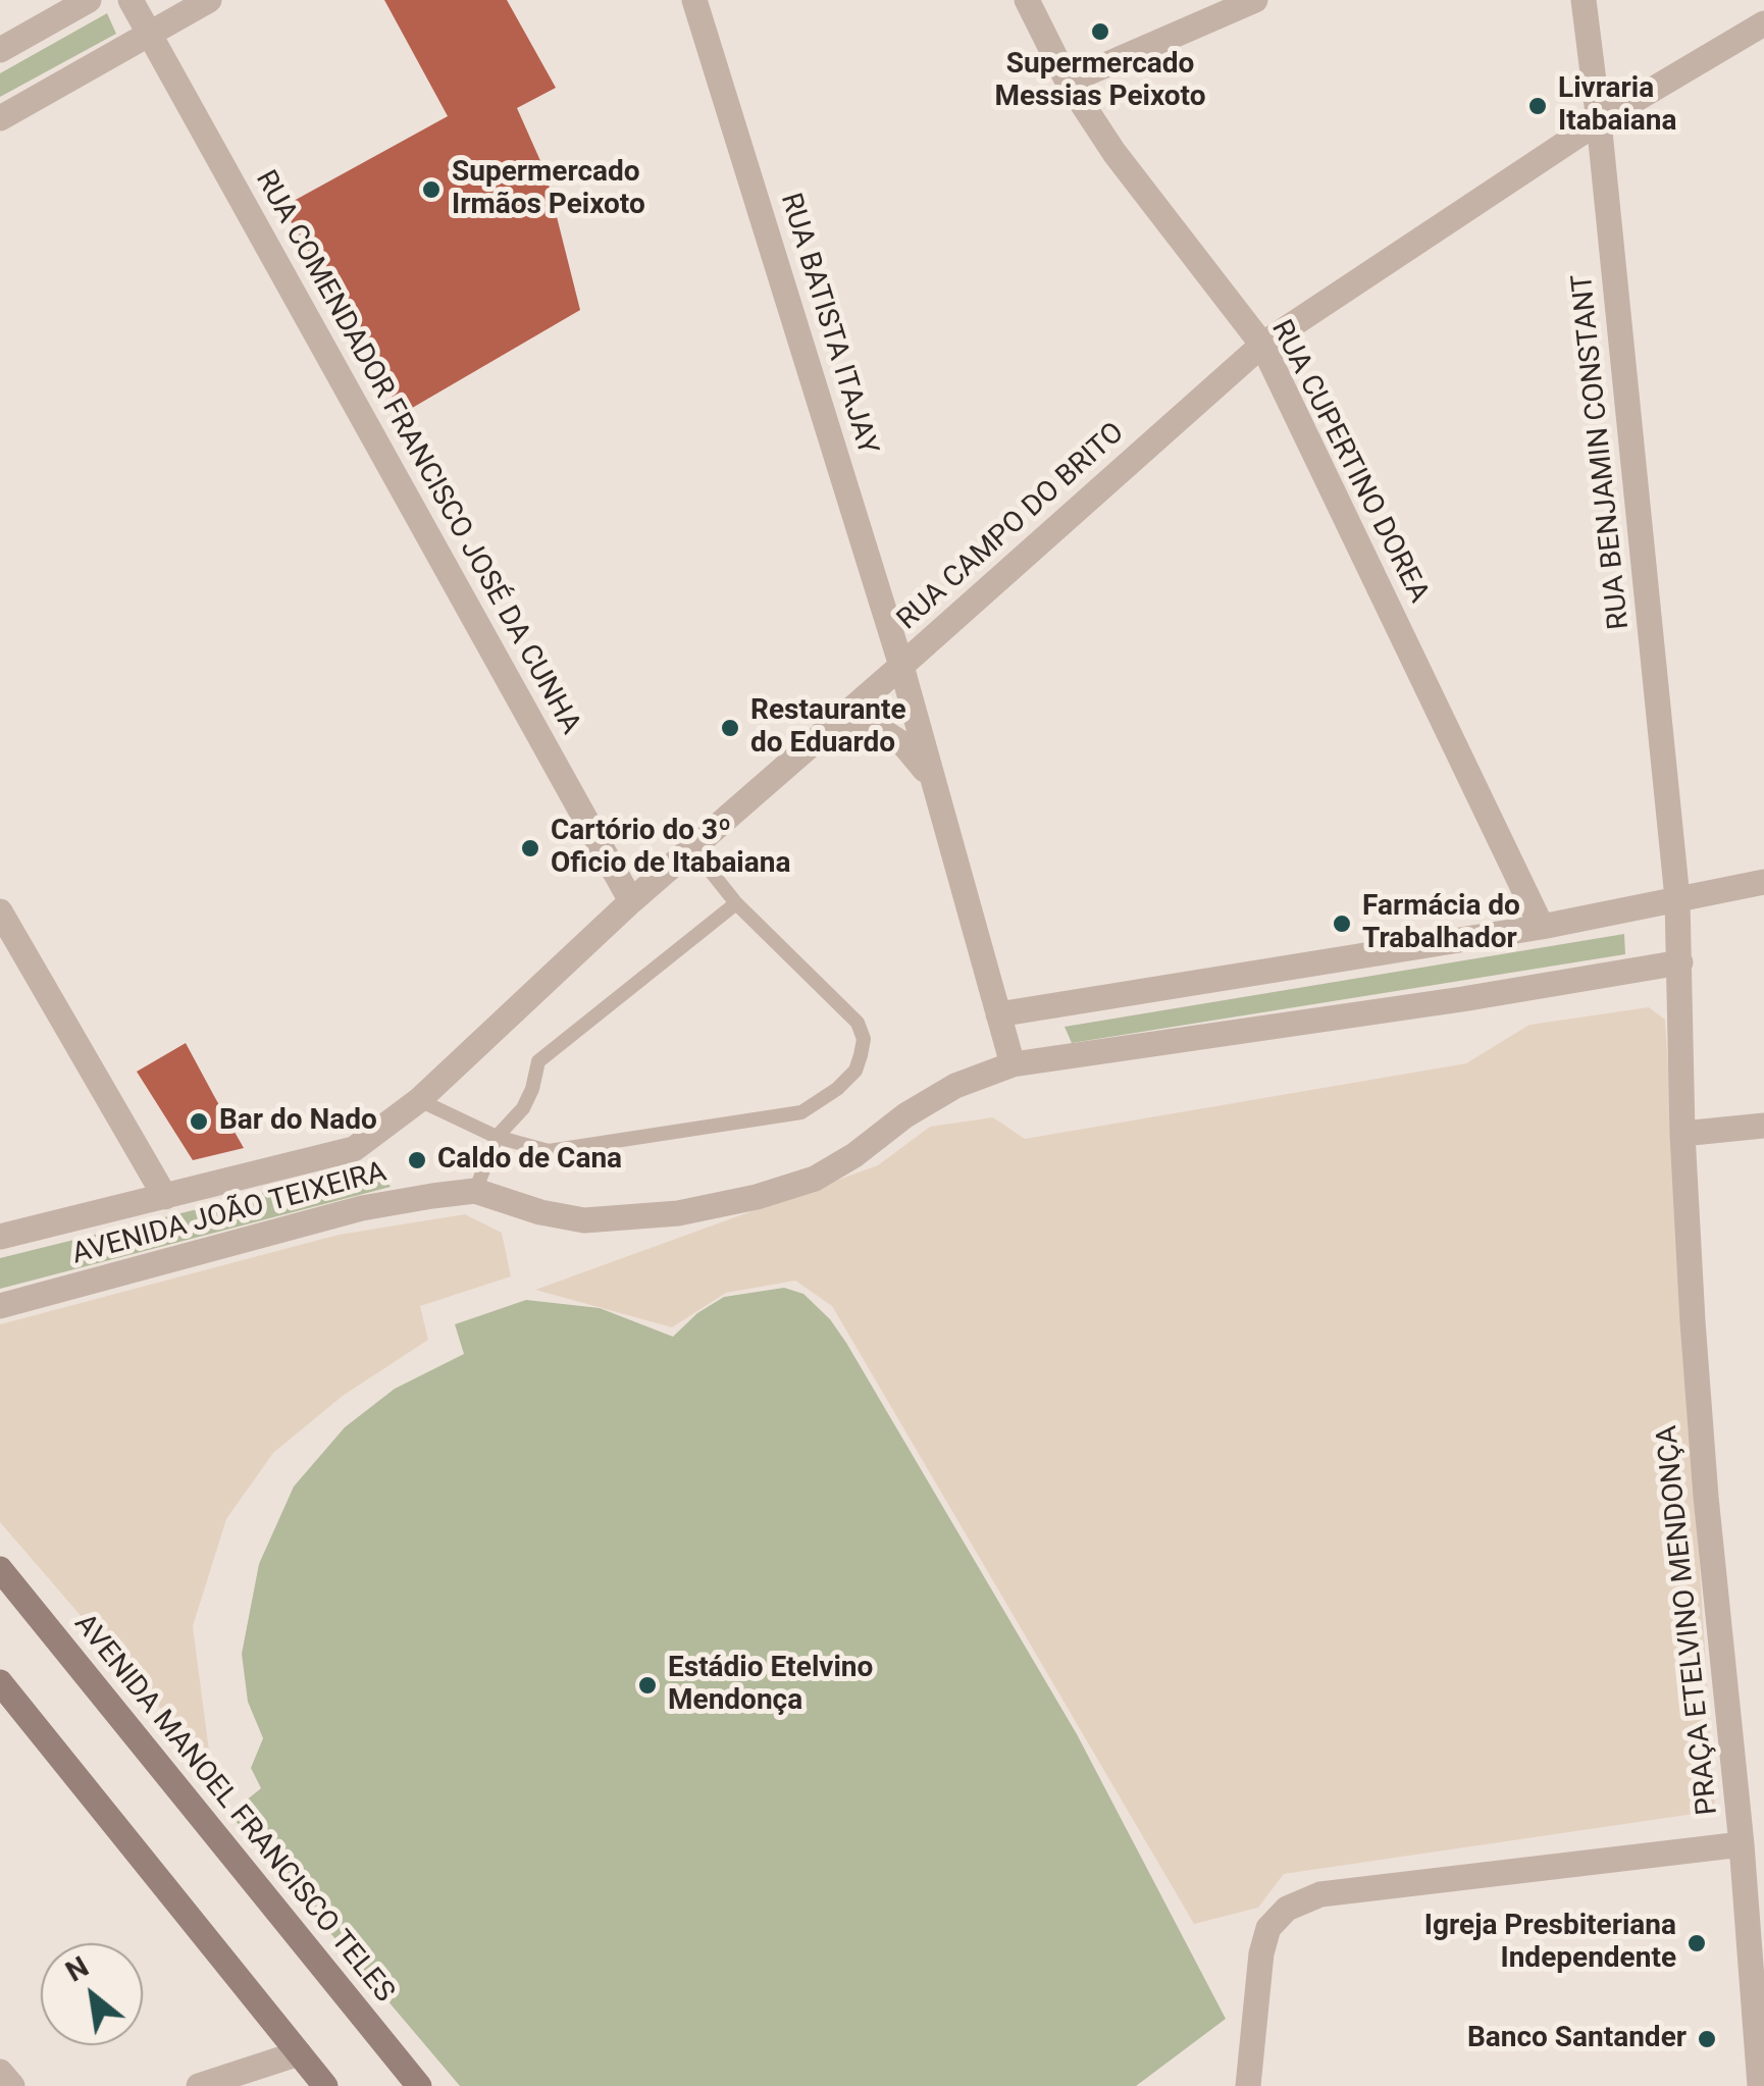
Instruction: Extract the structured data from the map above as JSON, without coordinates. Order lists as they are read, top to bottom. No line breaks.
{"streets":{"main road":["AVENIDA MANOEL FRANCISCO TELES"],"street":["RUA BATISTA ITAJAY","RUA BENJAMIN CONSTANT","RUA COMENDADOR FRANCISCO JOSÉ DA CUNHA","RUA CUPERTINO DOREA","RUA CAMPO DO BRITO","AVENIDA JOÃO TEIXEIRA","PRAÇA ETELVINO MENDONÇA"]},"crossings":[["RUA BATISTA ITAJAY","RUA CAMPO DO BRITO"],["RUA BENJAMIN CONSTANT","RUA CAMPO DO BRITO"],["RUA BENJAMIN CONSTANT","PRAÇA ETELVINO MENDONÇA"],["RUA COMENDADOR FRANCISCO JOSÉ DA CUNHA","RUA CAMPO DO BRITO"],["RUA CUPERTINO DOREA","RUA CAMPO DO BRITO"],["RUA CAMPO DO BRITO","AVENIDA JOÃO TEIXEIRA"]],"places":["Supermercado Messias Peixoto","Livraria Itabaiana","Supermercado Irmãos Peixoto","Restaurante do Eduardo","Cartório do 3º Oficio de Itabaiana","Farmácia do Trabalhador","Bar do Nado","Caldo de Cana","Estádio Etelvino Mendonça","Igreja Presbiteriana Independente","Banco Santander"],"north":"top left"}
